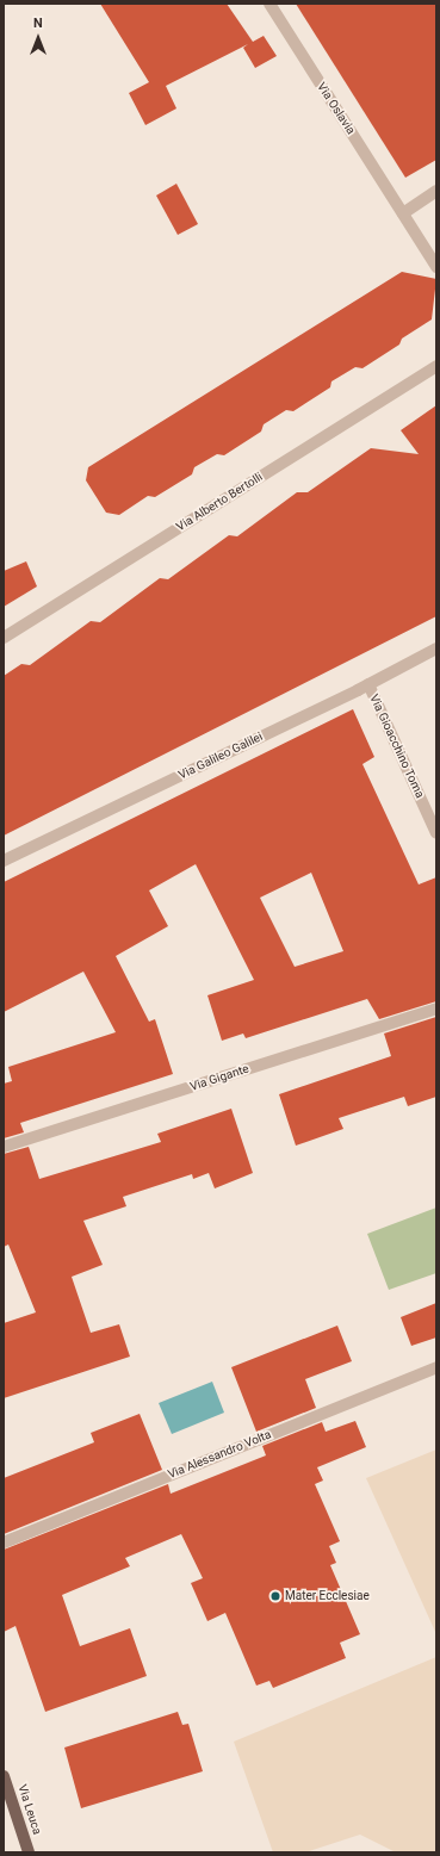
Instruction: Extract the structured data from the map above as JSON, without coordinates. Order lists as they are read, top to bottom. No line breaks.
{"streets":{"main road":["Via Leuca"],"street":["Via Oslavia","Via Alberto Bertolli","Via Gioacchino Toma","Via Galileo Galilei","Via Gigante","Via Alessandro Volta"]},"crossings":[["Via Gioacchino Toma","Via Galileo Galilei"]],"places":["Mater Ecclesiae"],"north":"top"}
